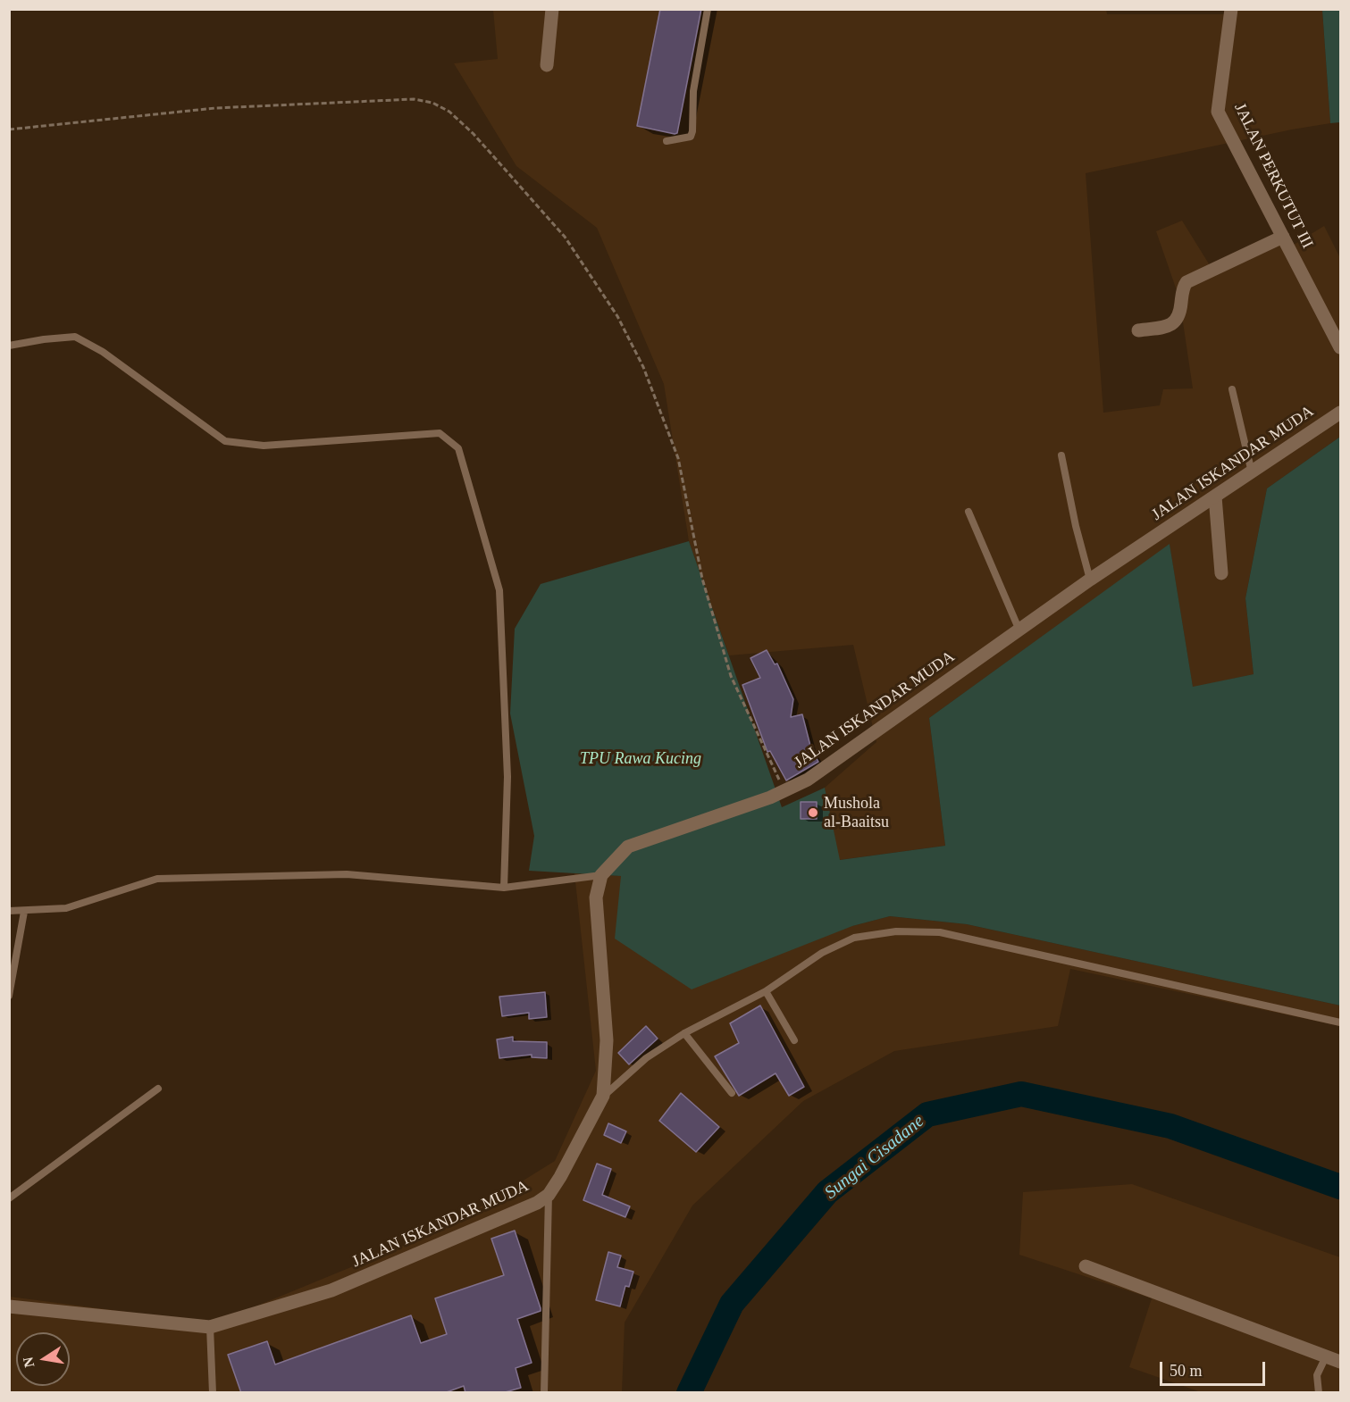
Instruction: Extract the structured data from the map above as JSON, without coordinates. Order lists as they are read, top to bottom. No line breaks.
{"streets":{"street":["JALAN PERKUTUT III","JALAN ISKANDAR MUDA"]},"water":["Sungai Cisadane"],"parks":["TPU Rawa Kucing"],"places":["Mushola al-Baaitsu"],"scale_bar":"50 m","north":"left"}
